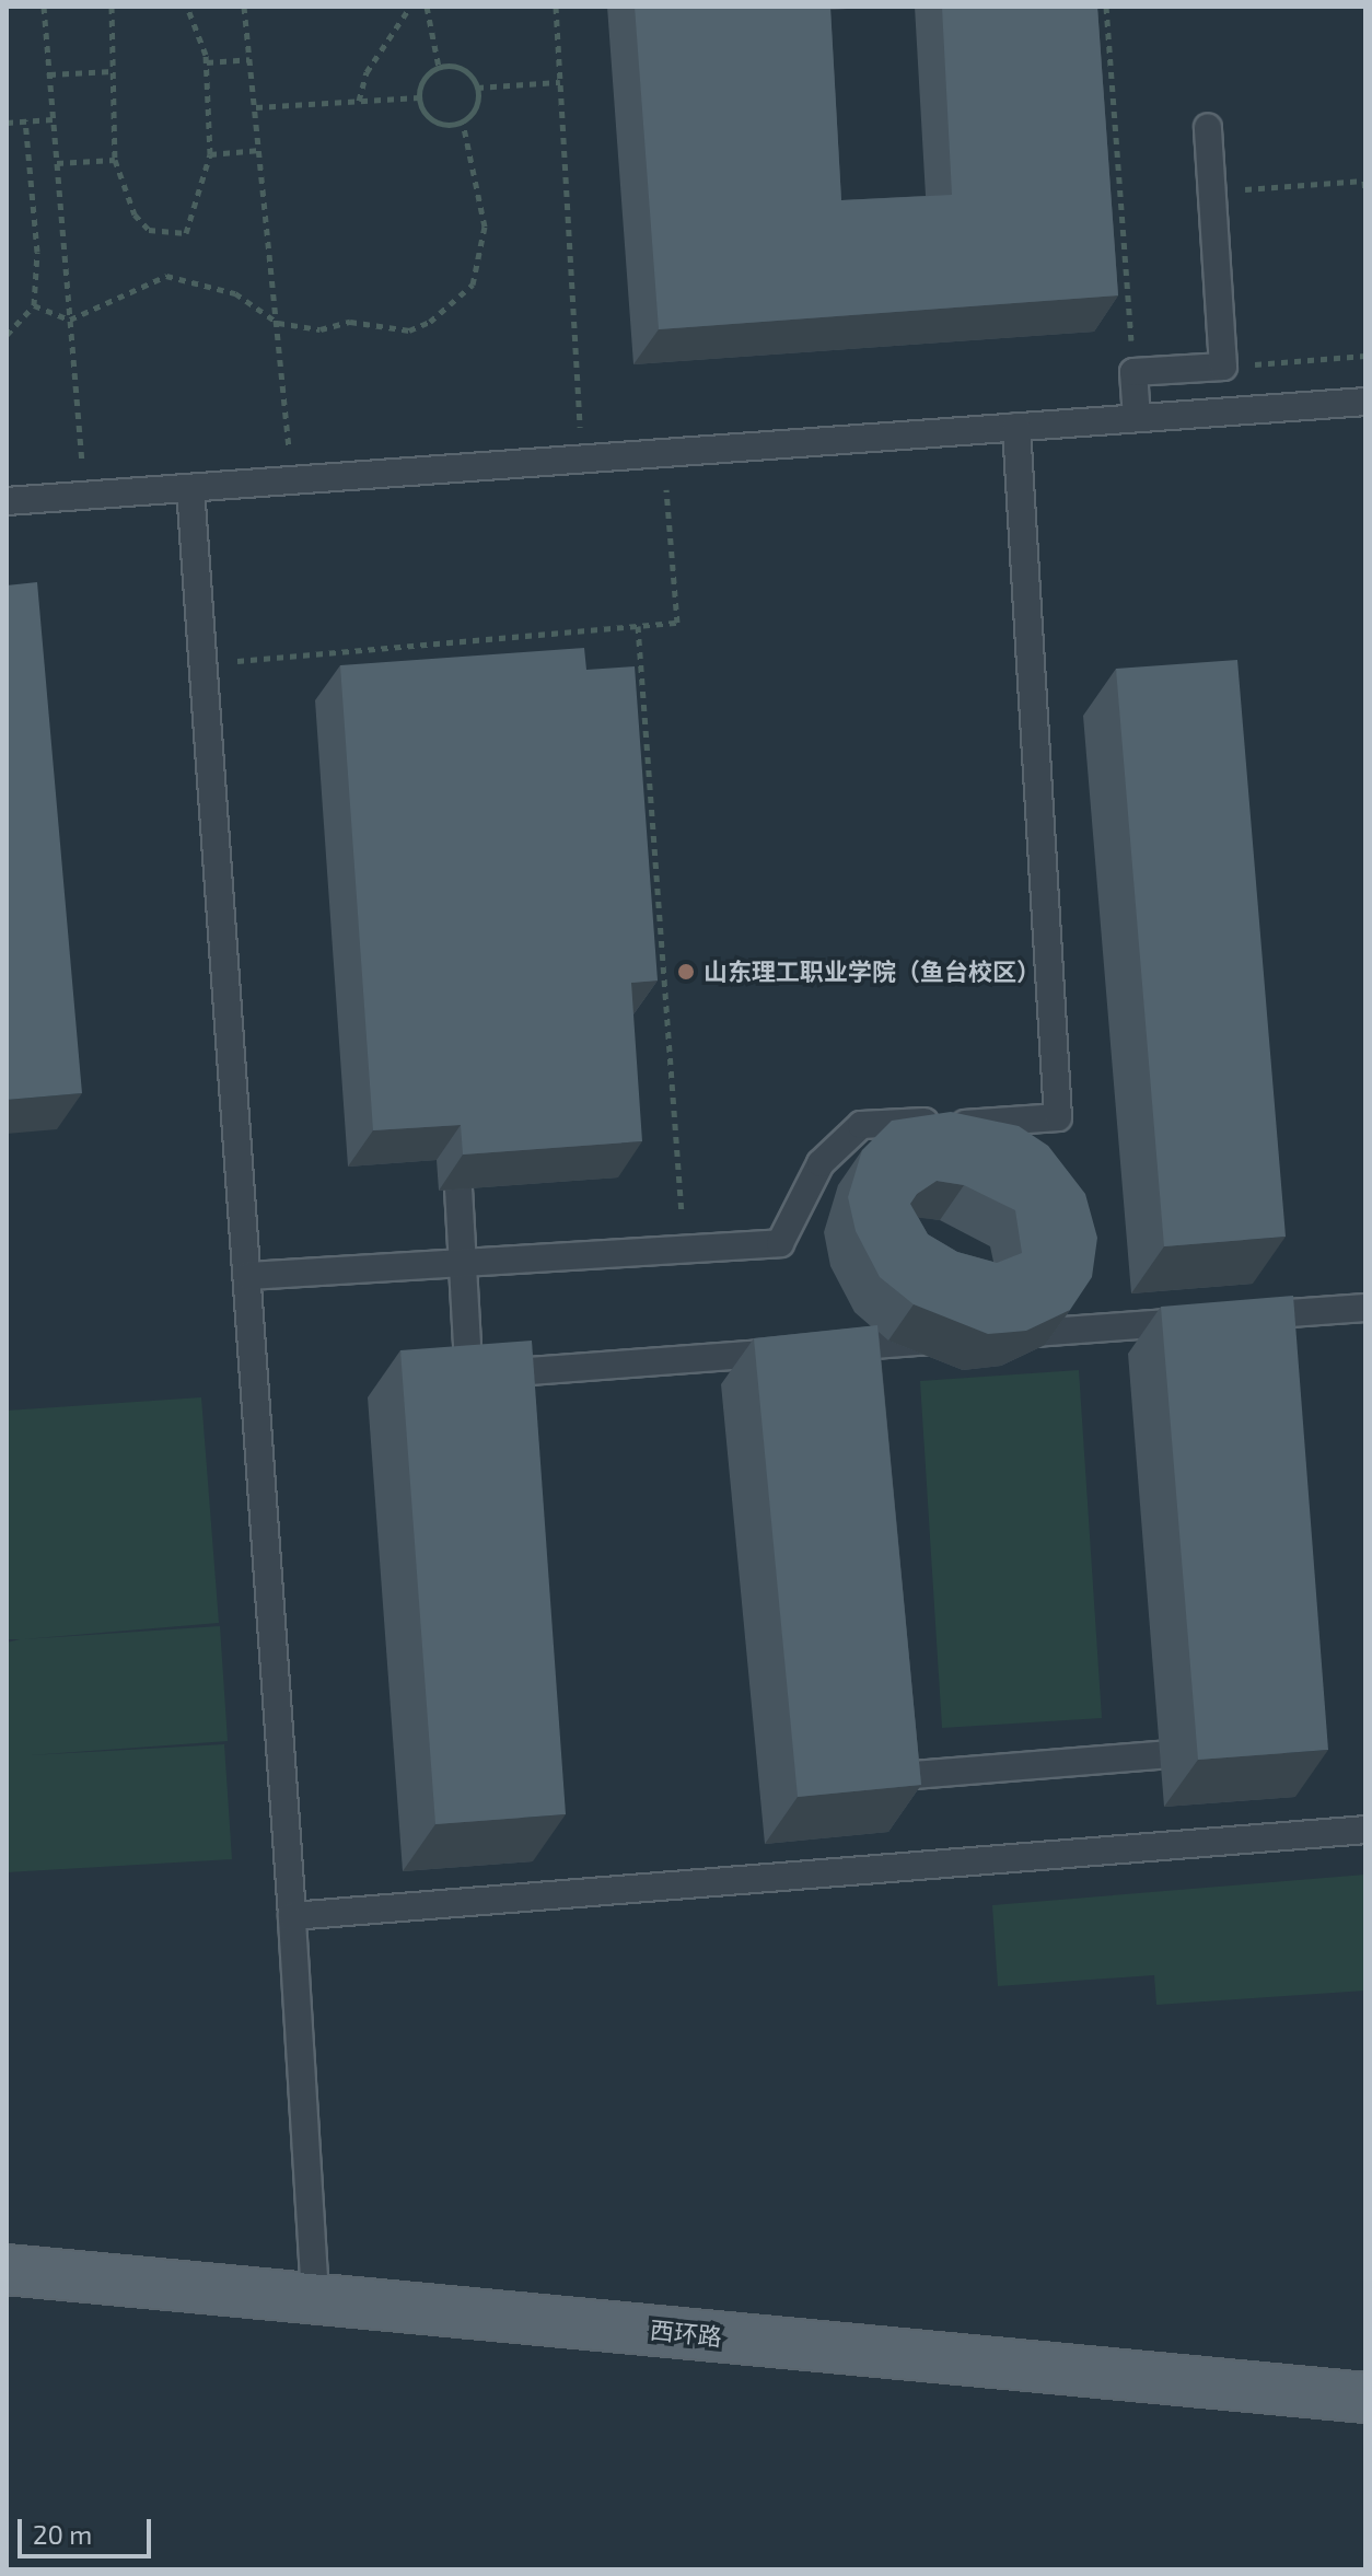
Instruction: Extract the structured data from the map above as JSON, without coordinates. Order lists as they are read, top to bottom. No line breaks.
{"streets":{"main road":["西环路"]},"places":["山东理工职业学院（鱼台校区）"],"scale_bar":"20 m"}
